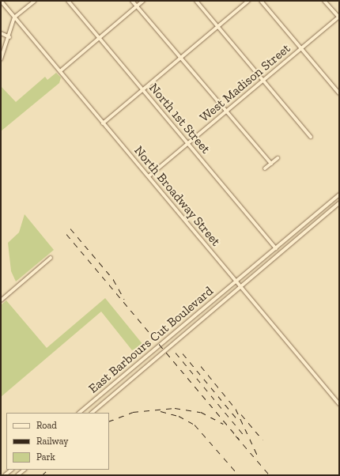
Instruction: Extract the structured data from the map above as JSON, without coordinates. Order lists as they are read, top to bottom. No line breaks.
{"streets":{"street":["West Madison Street","North 1st Street","North Broadway Street","East Barbours Cut Boulevard"]},"crossings":[["West Madison Street","North 1st Street"],["West Madison Street","North Broadway Street"],["North 1st Street","East Barbours Cut Boulevard"],["North Broadway Street","East Barbours Cut Boulevard"]],"legend":["Road","Railway","Park"]}
